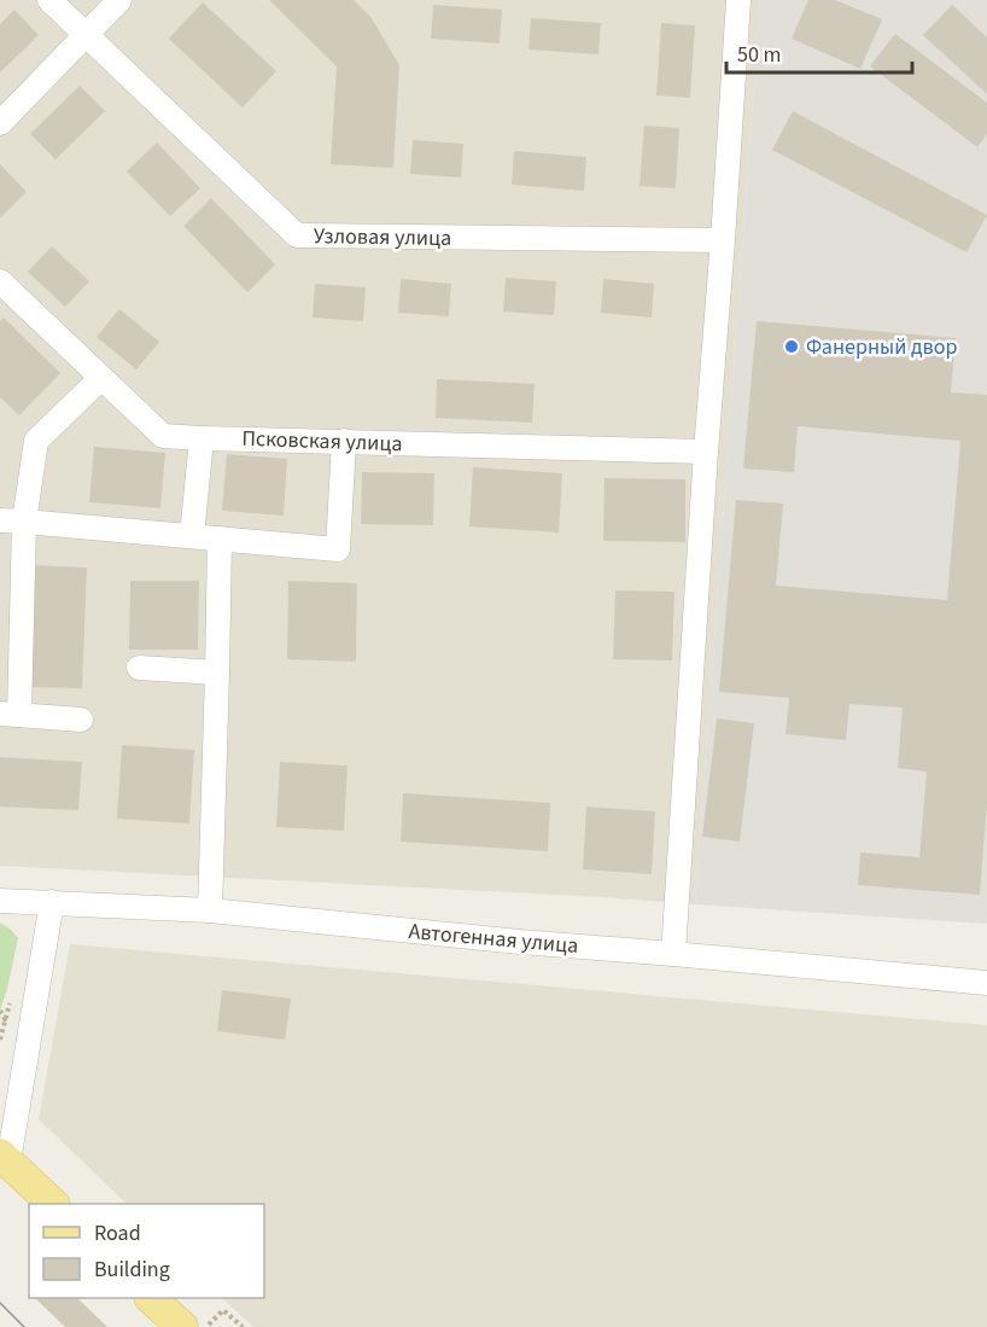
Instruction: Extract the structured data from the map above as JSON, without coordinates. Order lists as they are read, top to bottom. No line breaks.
{"streets":{"street":["Узловая улица","Псковская улица","Автогенная улица"]},"places":["Фанерный двор"],"legend":["Road","Building"],"scale_bar":"50 m"}
